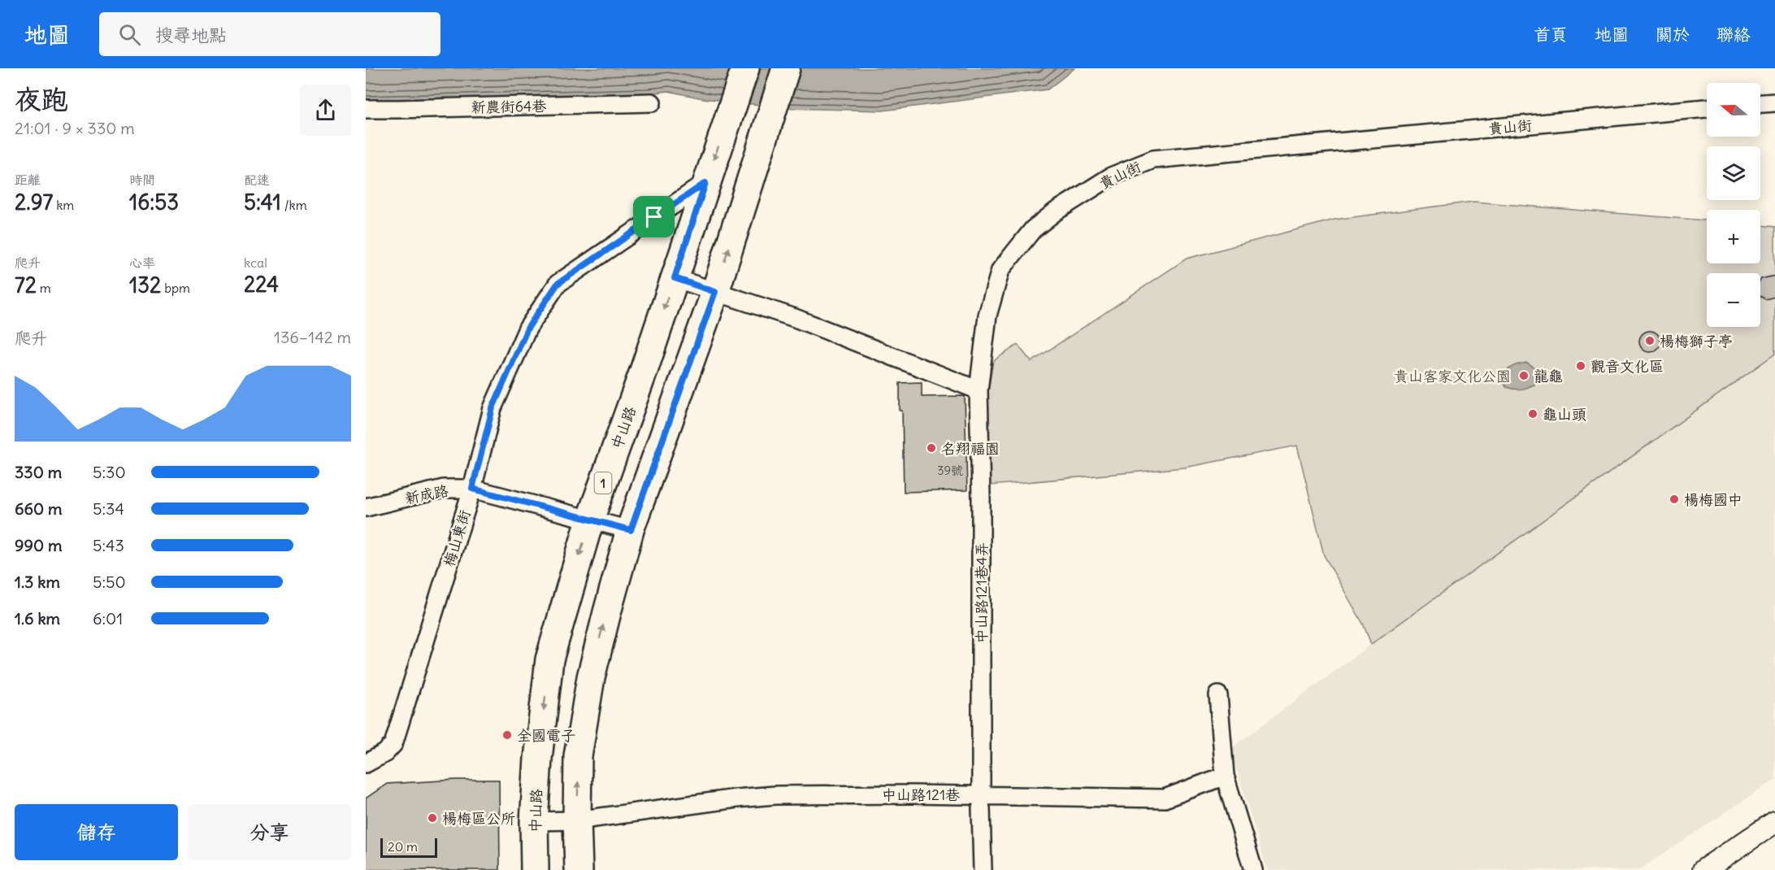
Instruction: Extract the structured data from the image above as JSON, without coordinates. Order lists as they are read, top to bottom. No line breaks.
{"streets":{"main road":["中山路","1"],"street":["新農街64巷","貴山街","新成路","梅山東街","中山路121巷4弄","中山路121巷"]},"crossings":[["貴山街","中山路121巷4弄"],["中山路","新成路"],["中山路","梅山東街"],["中山路","中山路121巷"],["新成路","梅山東街"],["中山路121巷4弄","中山路121巷"]],"parks":["貴山客家文化公園"],"places":["楊梅獅子亭","觀音文化區","龍龜","龜山頭","名翔福園","楊梅國中","全國電子","楊梅區公所"],"house_numbers":["39號"],"scale_bar":"20 m","north":"left","page":{"header":"地圖","search":"搜尋地點","nav":["首頁","地圖","關於","聯絡"],"heading":["夜跑","21:01 · 9 × 330 m"],"map_buttons":["+","−"],"stats":[["距離","2.97 km"],["時間","16:53"],["配速","5:41 /km"],["爬升","72 m"],["心率","132 bpm"],["kcal","224"]],"chart":["爬升","136–142 m"],"list":[{"name":"330 m","note":"5:30"},{"name":"660 m","note":"5:34"},{"name":"990 m","note":"5:43"},{"name":"1.3 km","note":"5:50"},{"name":"1.6 km","note":"6:01"}],"buttons":["儲存","分享"],"scale":"20 m"}}
